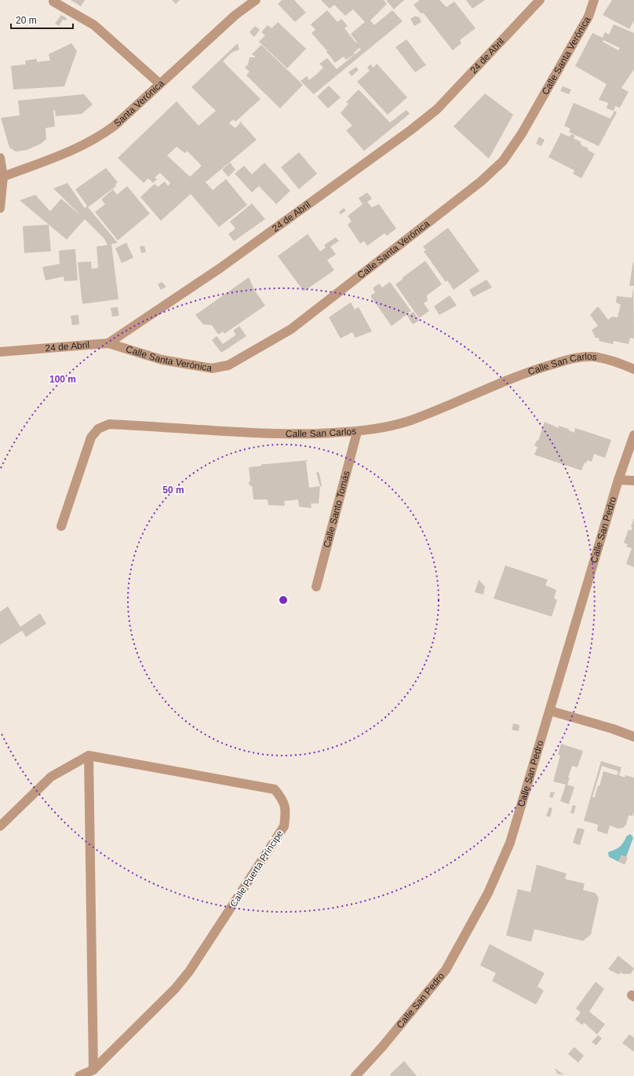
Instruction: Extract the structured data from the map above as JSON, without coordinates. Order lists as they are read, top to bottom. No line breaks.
{"streets":{"street":["Calle Santa Verónica","24 de Abril","Santa Verónica","Calle San Carlos","Calle Santo Tomás","Calle San Pedro","Calle Puerta Príncipe"]},"crossings":[["Calle Santa Verónica","24 de Abril"],["Calle San Carlos","Calle Santo Tomás"]],"scale_bar":"20 m","rings":["100 m","50 m"]}
